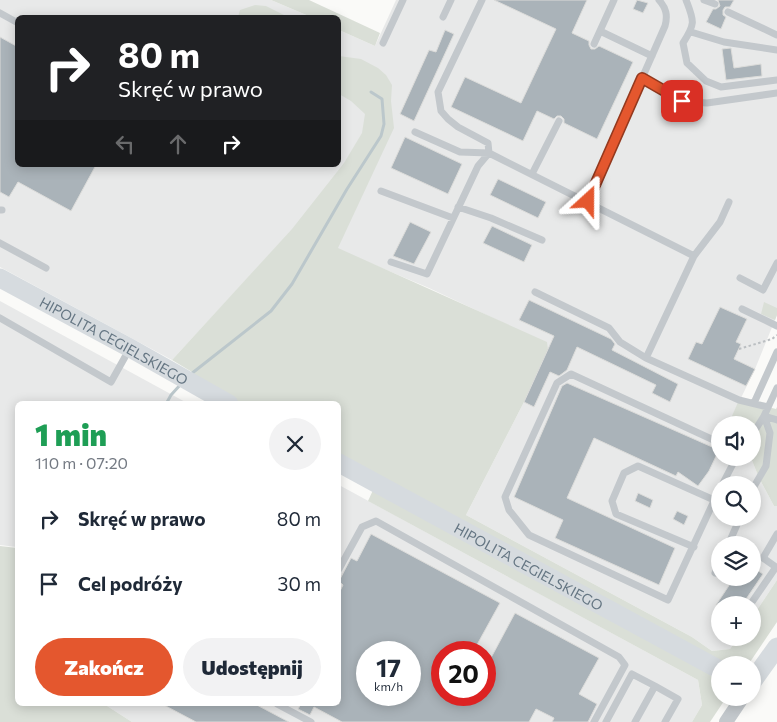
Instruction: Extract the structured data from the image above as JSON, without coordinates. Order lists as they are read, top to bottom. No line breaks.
{"streets":{"street":["HIPOLITA CEGIELSKIEGO"]},"page":{"turn":["80 m","Skręć w prawo"],"heading":["1 min","110 m · 07:20"],"map_buttons":["+","−"],"list":[{"name":"Skręć w prawo","value":"80 m"},{"name":"Cel podróży","value":"30 m"}],"buttons":["Zakończ","Udostępnij"],"speed":"17 km/h","limit":"20"}}
